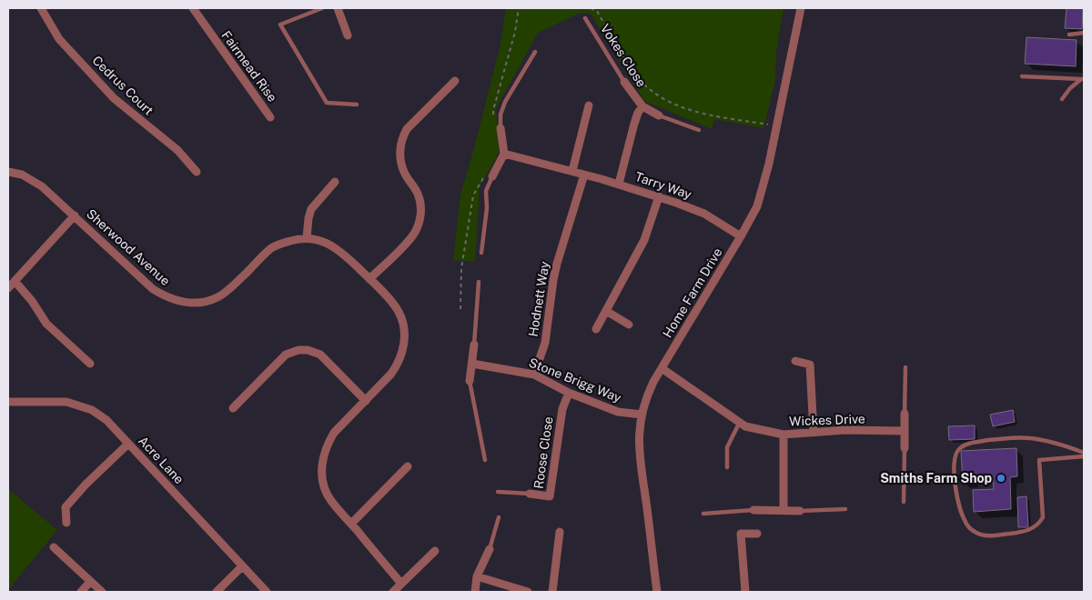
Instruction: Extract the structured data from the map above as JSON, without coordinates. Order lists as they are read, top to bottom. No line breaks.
{"streets":{"street":["Vokes Close","Fairmead Rise","Cedrus Court","Tarry Way","Sherwood Avenue","Home Farm Drive","Hodnett Way","Stone Brigg Way","Wickes Drive","Roose Close","Acre Lane"]},"crossings":[["Vokes Close","Tarry Way"],["Tarry Way","Home Farm Drive"],["Tarry Way","Hodnett Way"],["Home Farm Drive","Stone Brigg Way"],["Home Farm Drive","Wickes Drive"],["Hodnett Way","Stone Brigg Way"],["Stone Brigg Way","Roose Close"]],"places":["Smiths Farm Shop"]}
